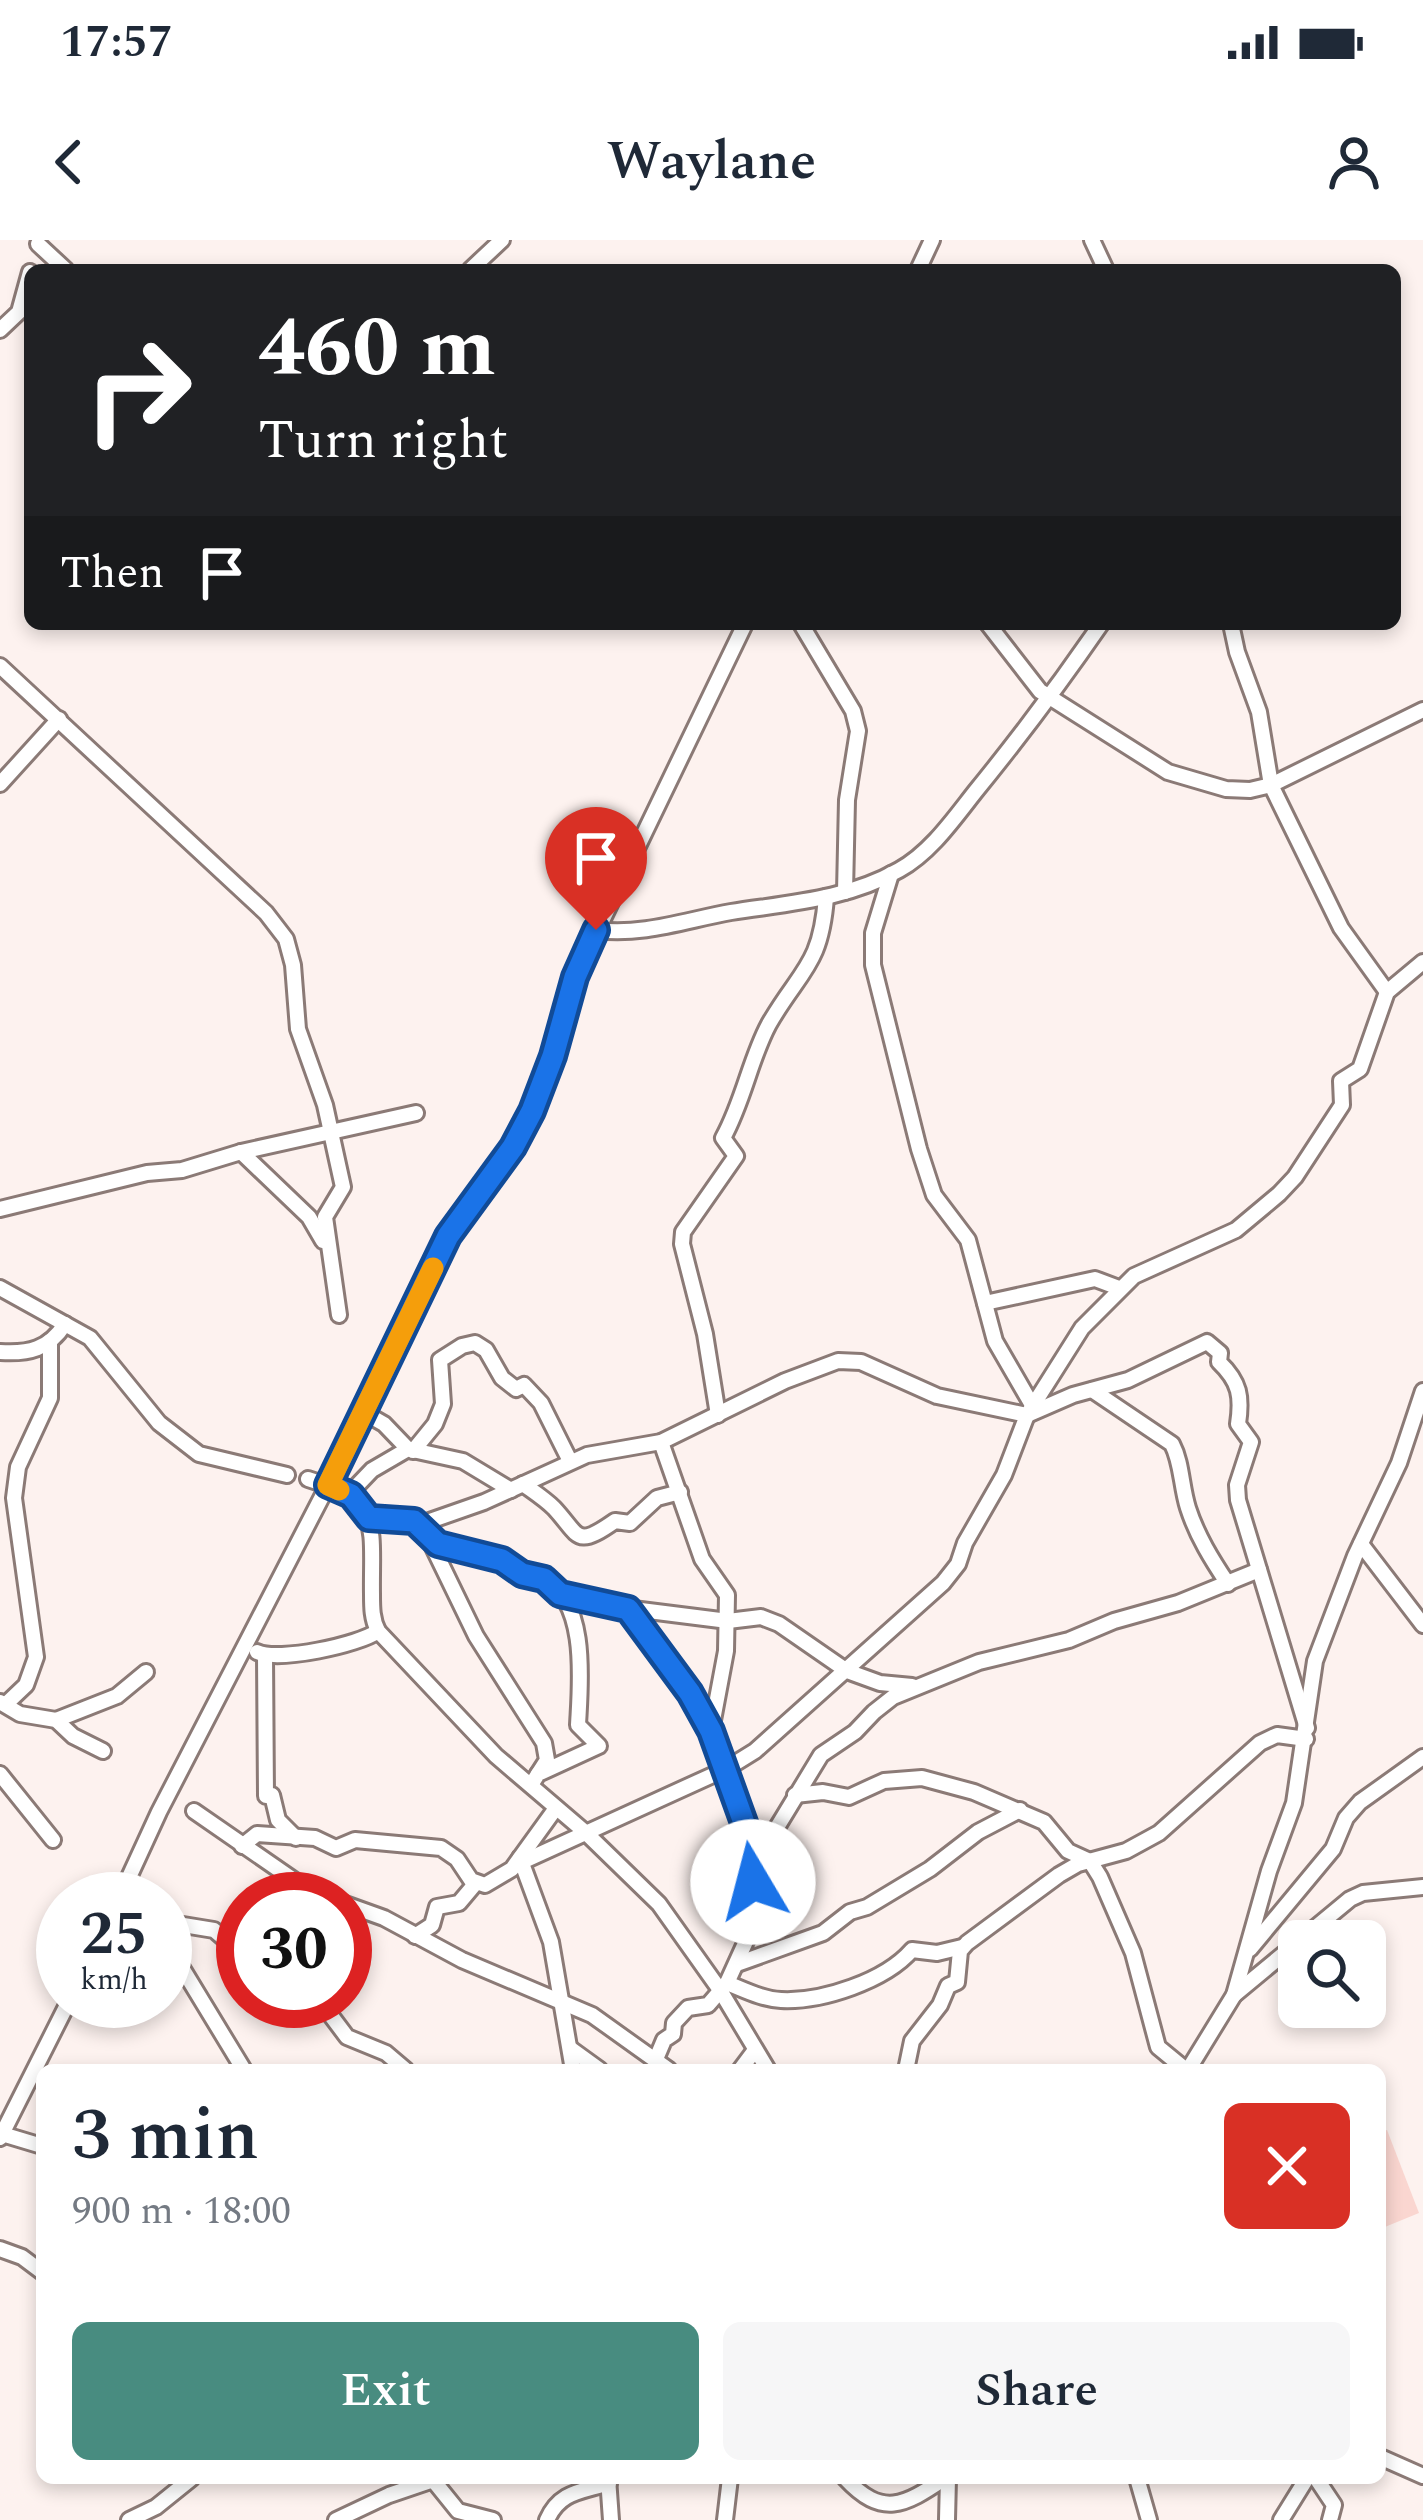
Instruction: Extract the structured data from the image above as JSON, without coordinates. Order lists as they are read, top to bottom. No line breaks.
{"page":{"status":"17:57","header":"Waylane","turn":["460 m","Turn right"],"then":"Then","speed":"25 km/h","limit":"30","heading":["3 min","900 m · 18:00"],"buttons":["Exit","Share"]}}
